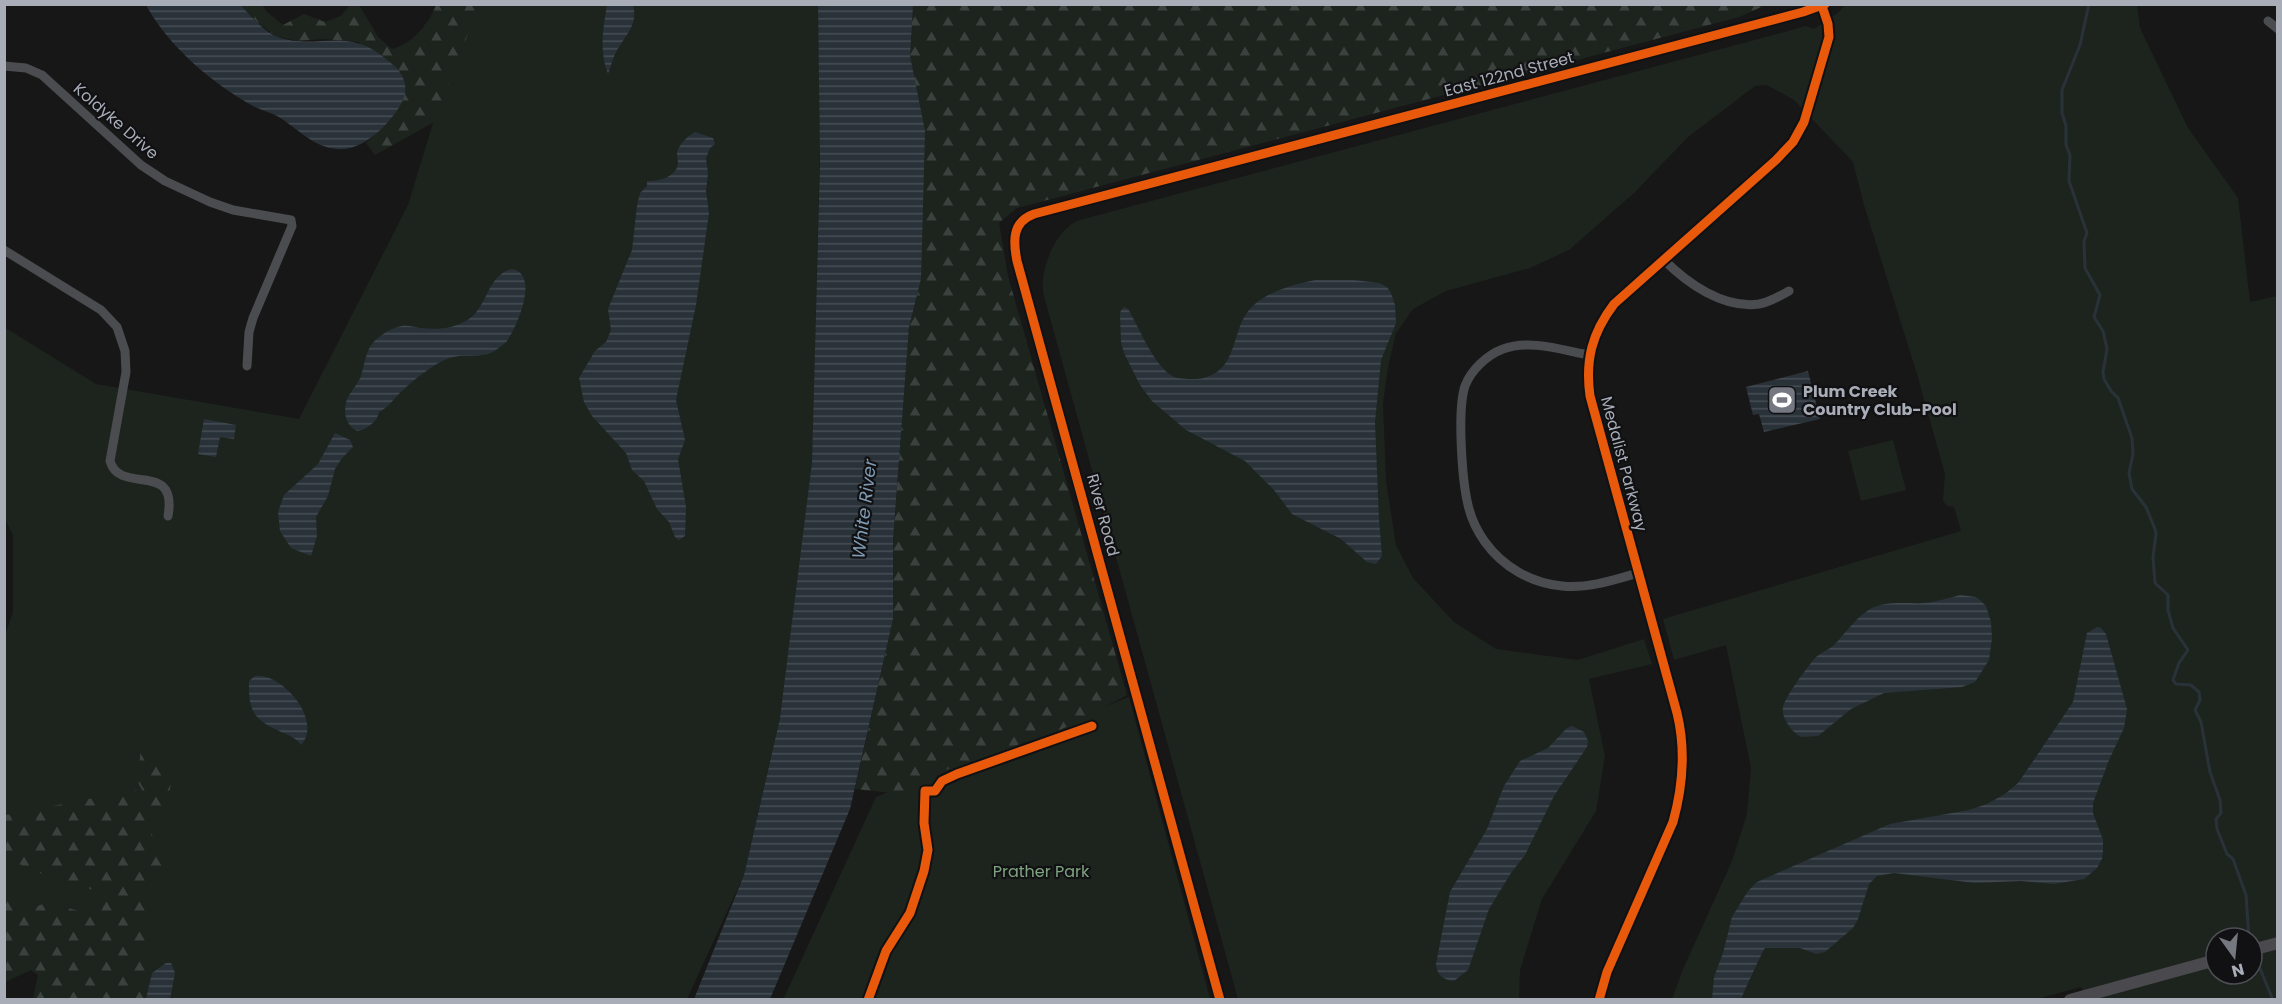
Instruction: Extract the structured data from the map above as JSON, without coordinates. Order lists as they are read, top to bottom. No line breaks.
{"streets":{"street":["East 122nd Street","Koldyke Drive","Medalist Parkway","River Road"]},"crossings":[["East 122nd Street","Medalist Parkway"],["East 122nd Street","River Road"]],"water":["White River"],"parks":["Prather Park"],"places":{"sports":["Plum Creek Country Club-Pool"]},"north":"bottom"}
